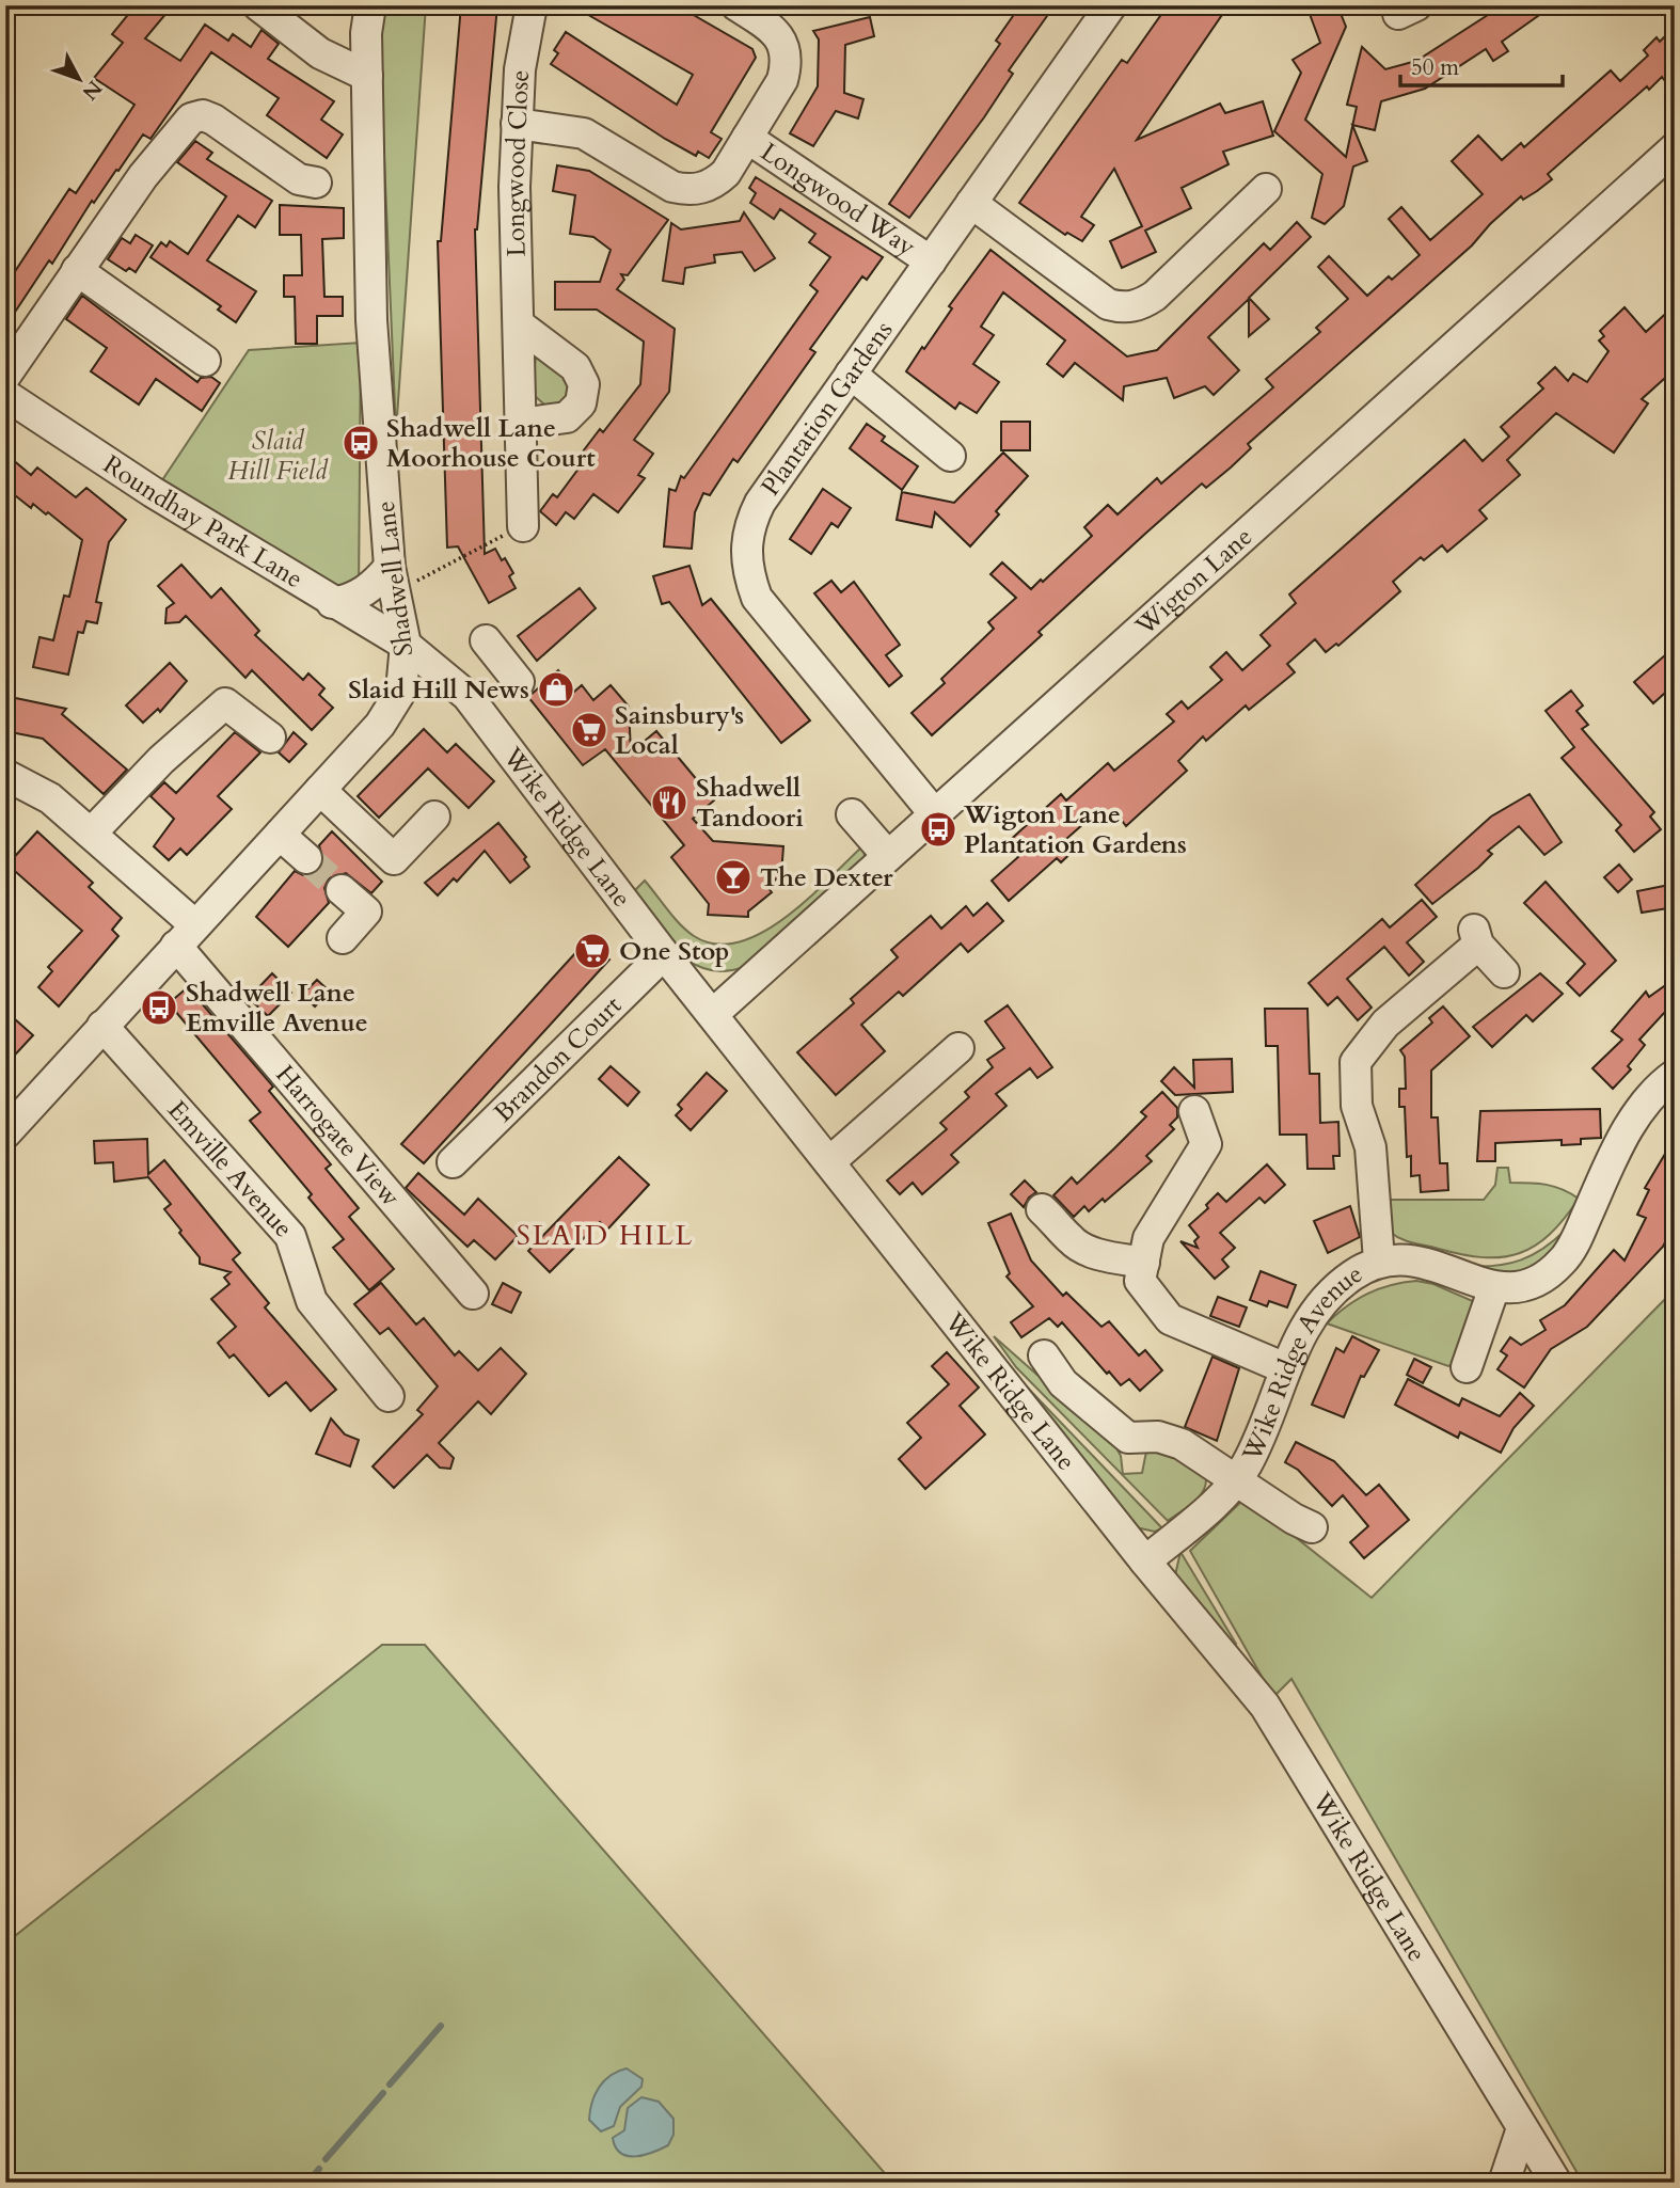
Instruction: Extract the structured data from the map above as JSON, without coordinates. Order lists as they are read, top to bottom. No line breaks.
{"streets":{"street":["Longwood Close","Longwood Way","Plantation Gardens","Roundhay Park Lane","Shadwell Lane","Wigton Lane","Wike Ridge Lane","Brandon Court","Harrogate View","Emville Avenue","Wike Ridge Avenue"]},"crossings":[["Longwood Way","Plantation Gardens"],["Plantation Gardens","Wigton Lane"],["Roundhay Park Lane","Shadwell Lane"],["Roundhay Park Lane","Wike Ridge Lane"],["Shadwell Lane","Wike Ridge Lane"],["Shadwell Lane","Harrogate View"],["Shadwell Lane","Emville Avenue"],["Wigton Lane","Wike Ridge Lane"],["Wike Ridge Lane","Brandon Court"],["Wike Ridge Lane","Wike Ridge Avenue"]],"districts":["SLAID HILL"],"parks":["Slaid Hill Field"],"places":{"bus stop":["Shadwell Lane Moorhouse Court","Wigton Lane Plantation Gardens","Shadwell Lane Emville Avenue"],"shop":["Slaid Hill News"],"supermarket":["Sainsbury's Local","One Stop"],"restaurant":["Shadwell Tandoori"],"bar":["The Dexter"]},"scale_bar":"50 m","north":"bottom right"}
